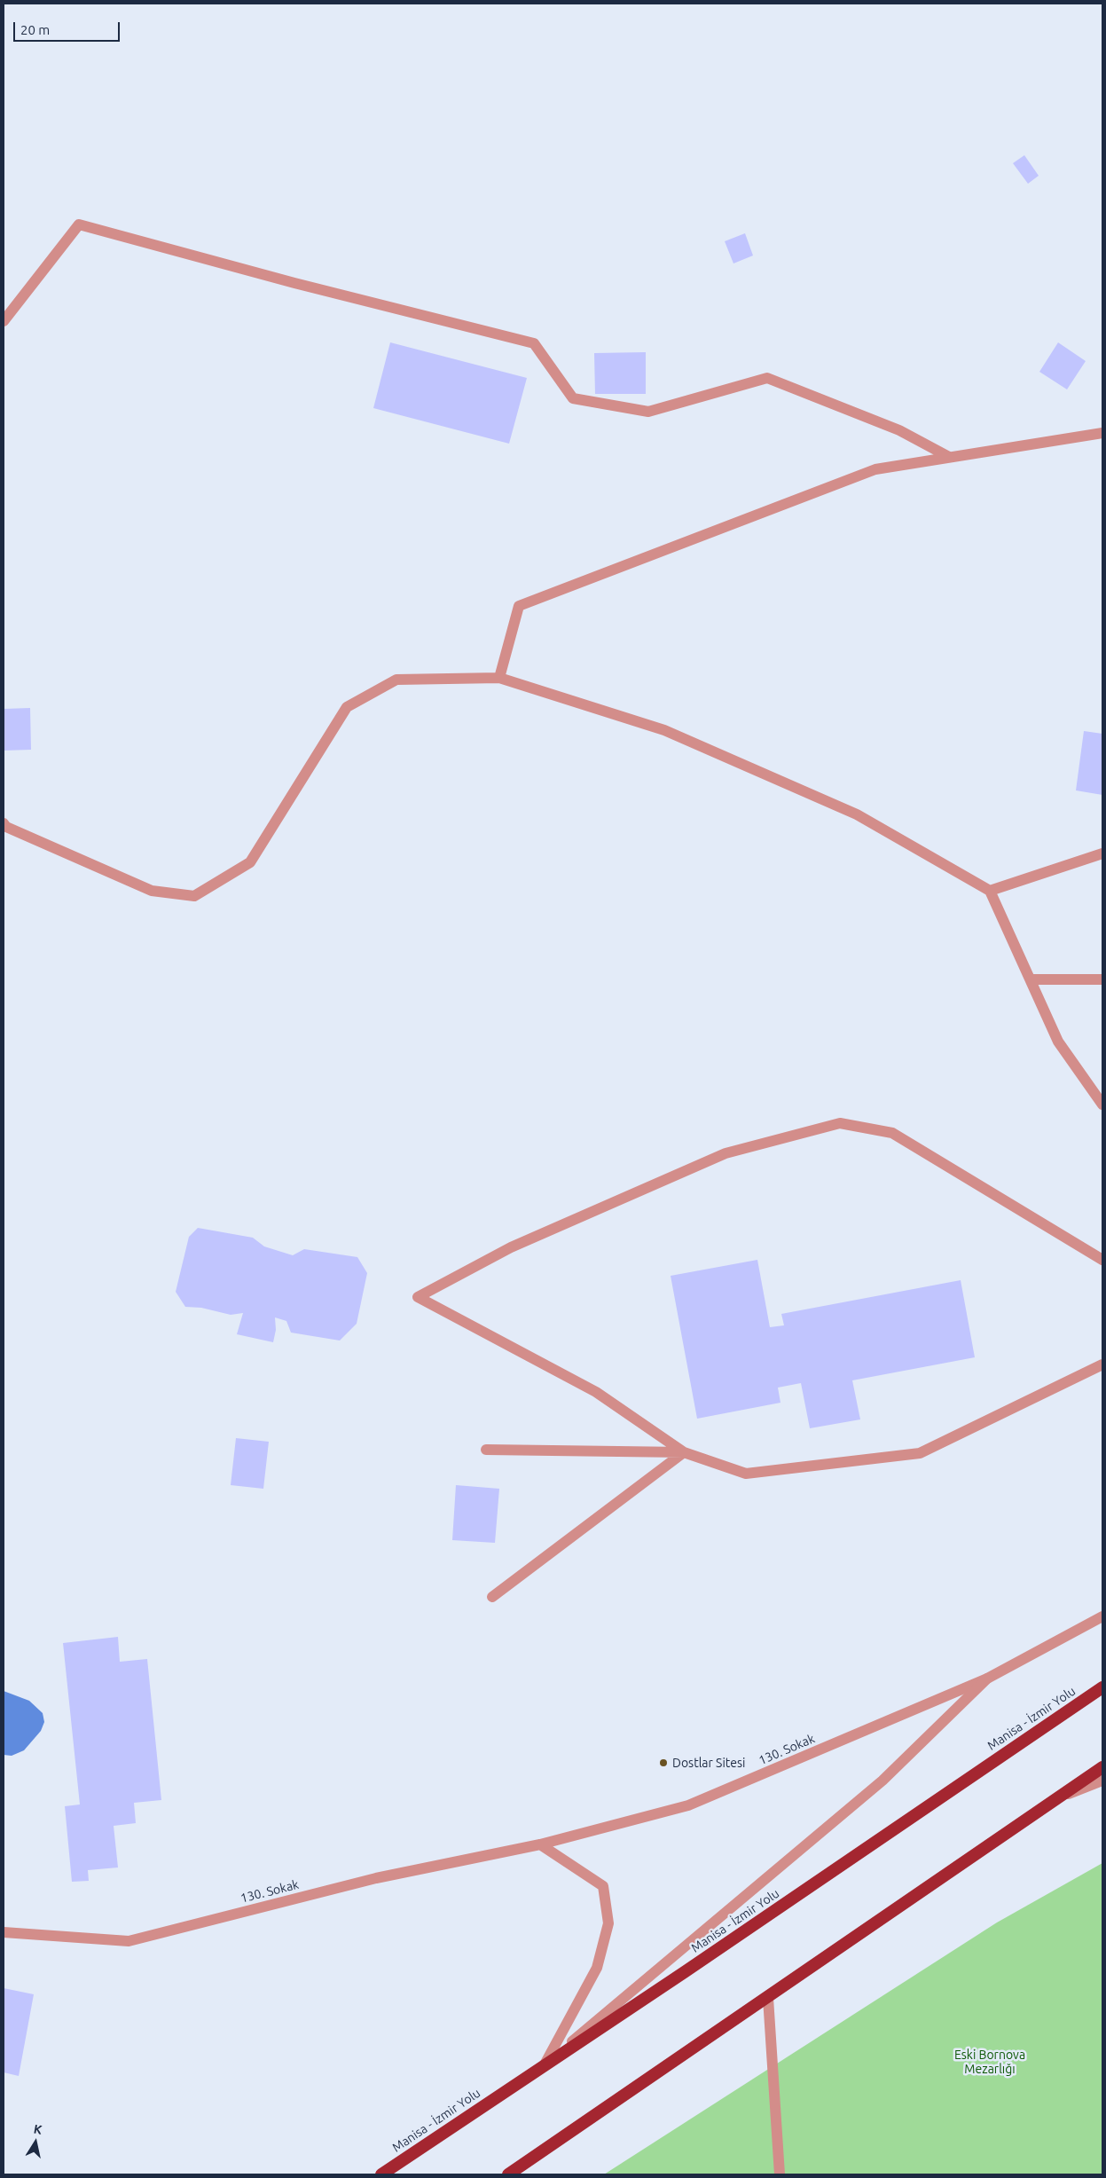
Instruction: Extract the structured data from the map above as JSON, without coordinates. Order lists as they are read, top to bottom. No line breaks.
{"streets":{"highway":["Manisa - İzmir Yolu"],"street":["130. Sokak"]},"parks":["Eski Bornova Mezarlığı"],"places":["Dostlar Sitesi"],"scale_bar":"20 m","north":"top"}
